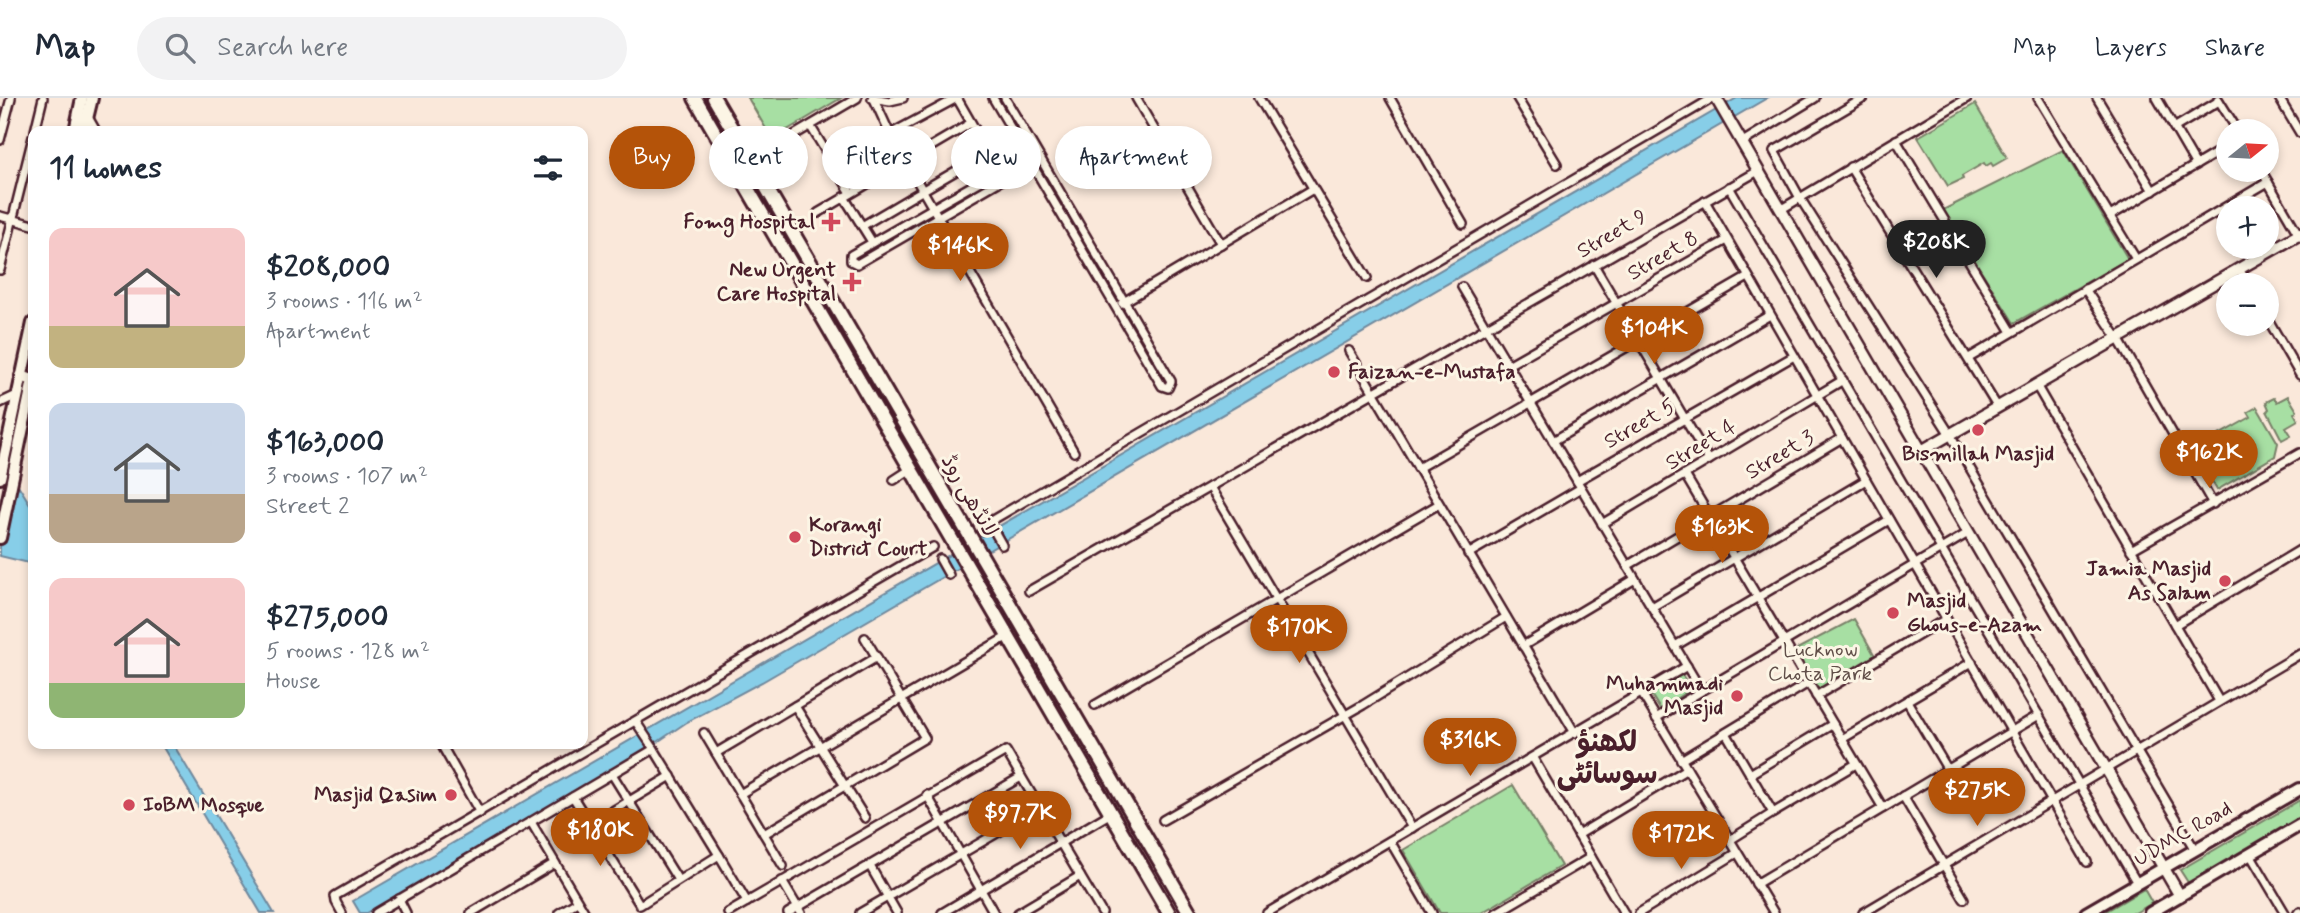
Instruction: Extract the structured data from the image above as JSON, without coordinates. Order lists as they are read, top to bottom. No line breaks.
{"streets":{"main road":["لانڈھی روڈ","UDMC Road"],"street":["Street 9","Street 8","Street 5","Street 4","Street 3"]},"districts":["لکھنؤ سوسائٹی"],"parks":["Lucknow Chota Park"],"places":{"health":["Fomg Hospital","New Urgent Care Hospital"],"other":["Faizan-e-Mustafa","Bismillah Masjid","Korangi District Court","Jamia Masjid As Salam","Masjid Ghous-e-Azam","Muhammadi Masjid","Masjid Qasim","IoBM Mosque"]},"north":"right","page":{"header":"Map","search":"Search here","nav":["Map","Layers","Share"],"map_buttons":["+","−"],"chip":["Buy","Rent","Filters","New","Apartment"],"heading":"11 homes","list":[{"name":"$208,000","note":"3 rooms · 116 m² · Apartment"},{"name":"$163,000","note":"3 rooms · 107 m² · Street 2"},{"name":"$275,000","note":"5 rooms · 128 m² · House"}],"price":["$208K","$146K","$104K","$162K","$163K","$170K","$316K","$275K","$97.7K","$180K","$172K"]}}
